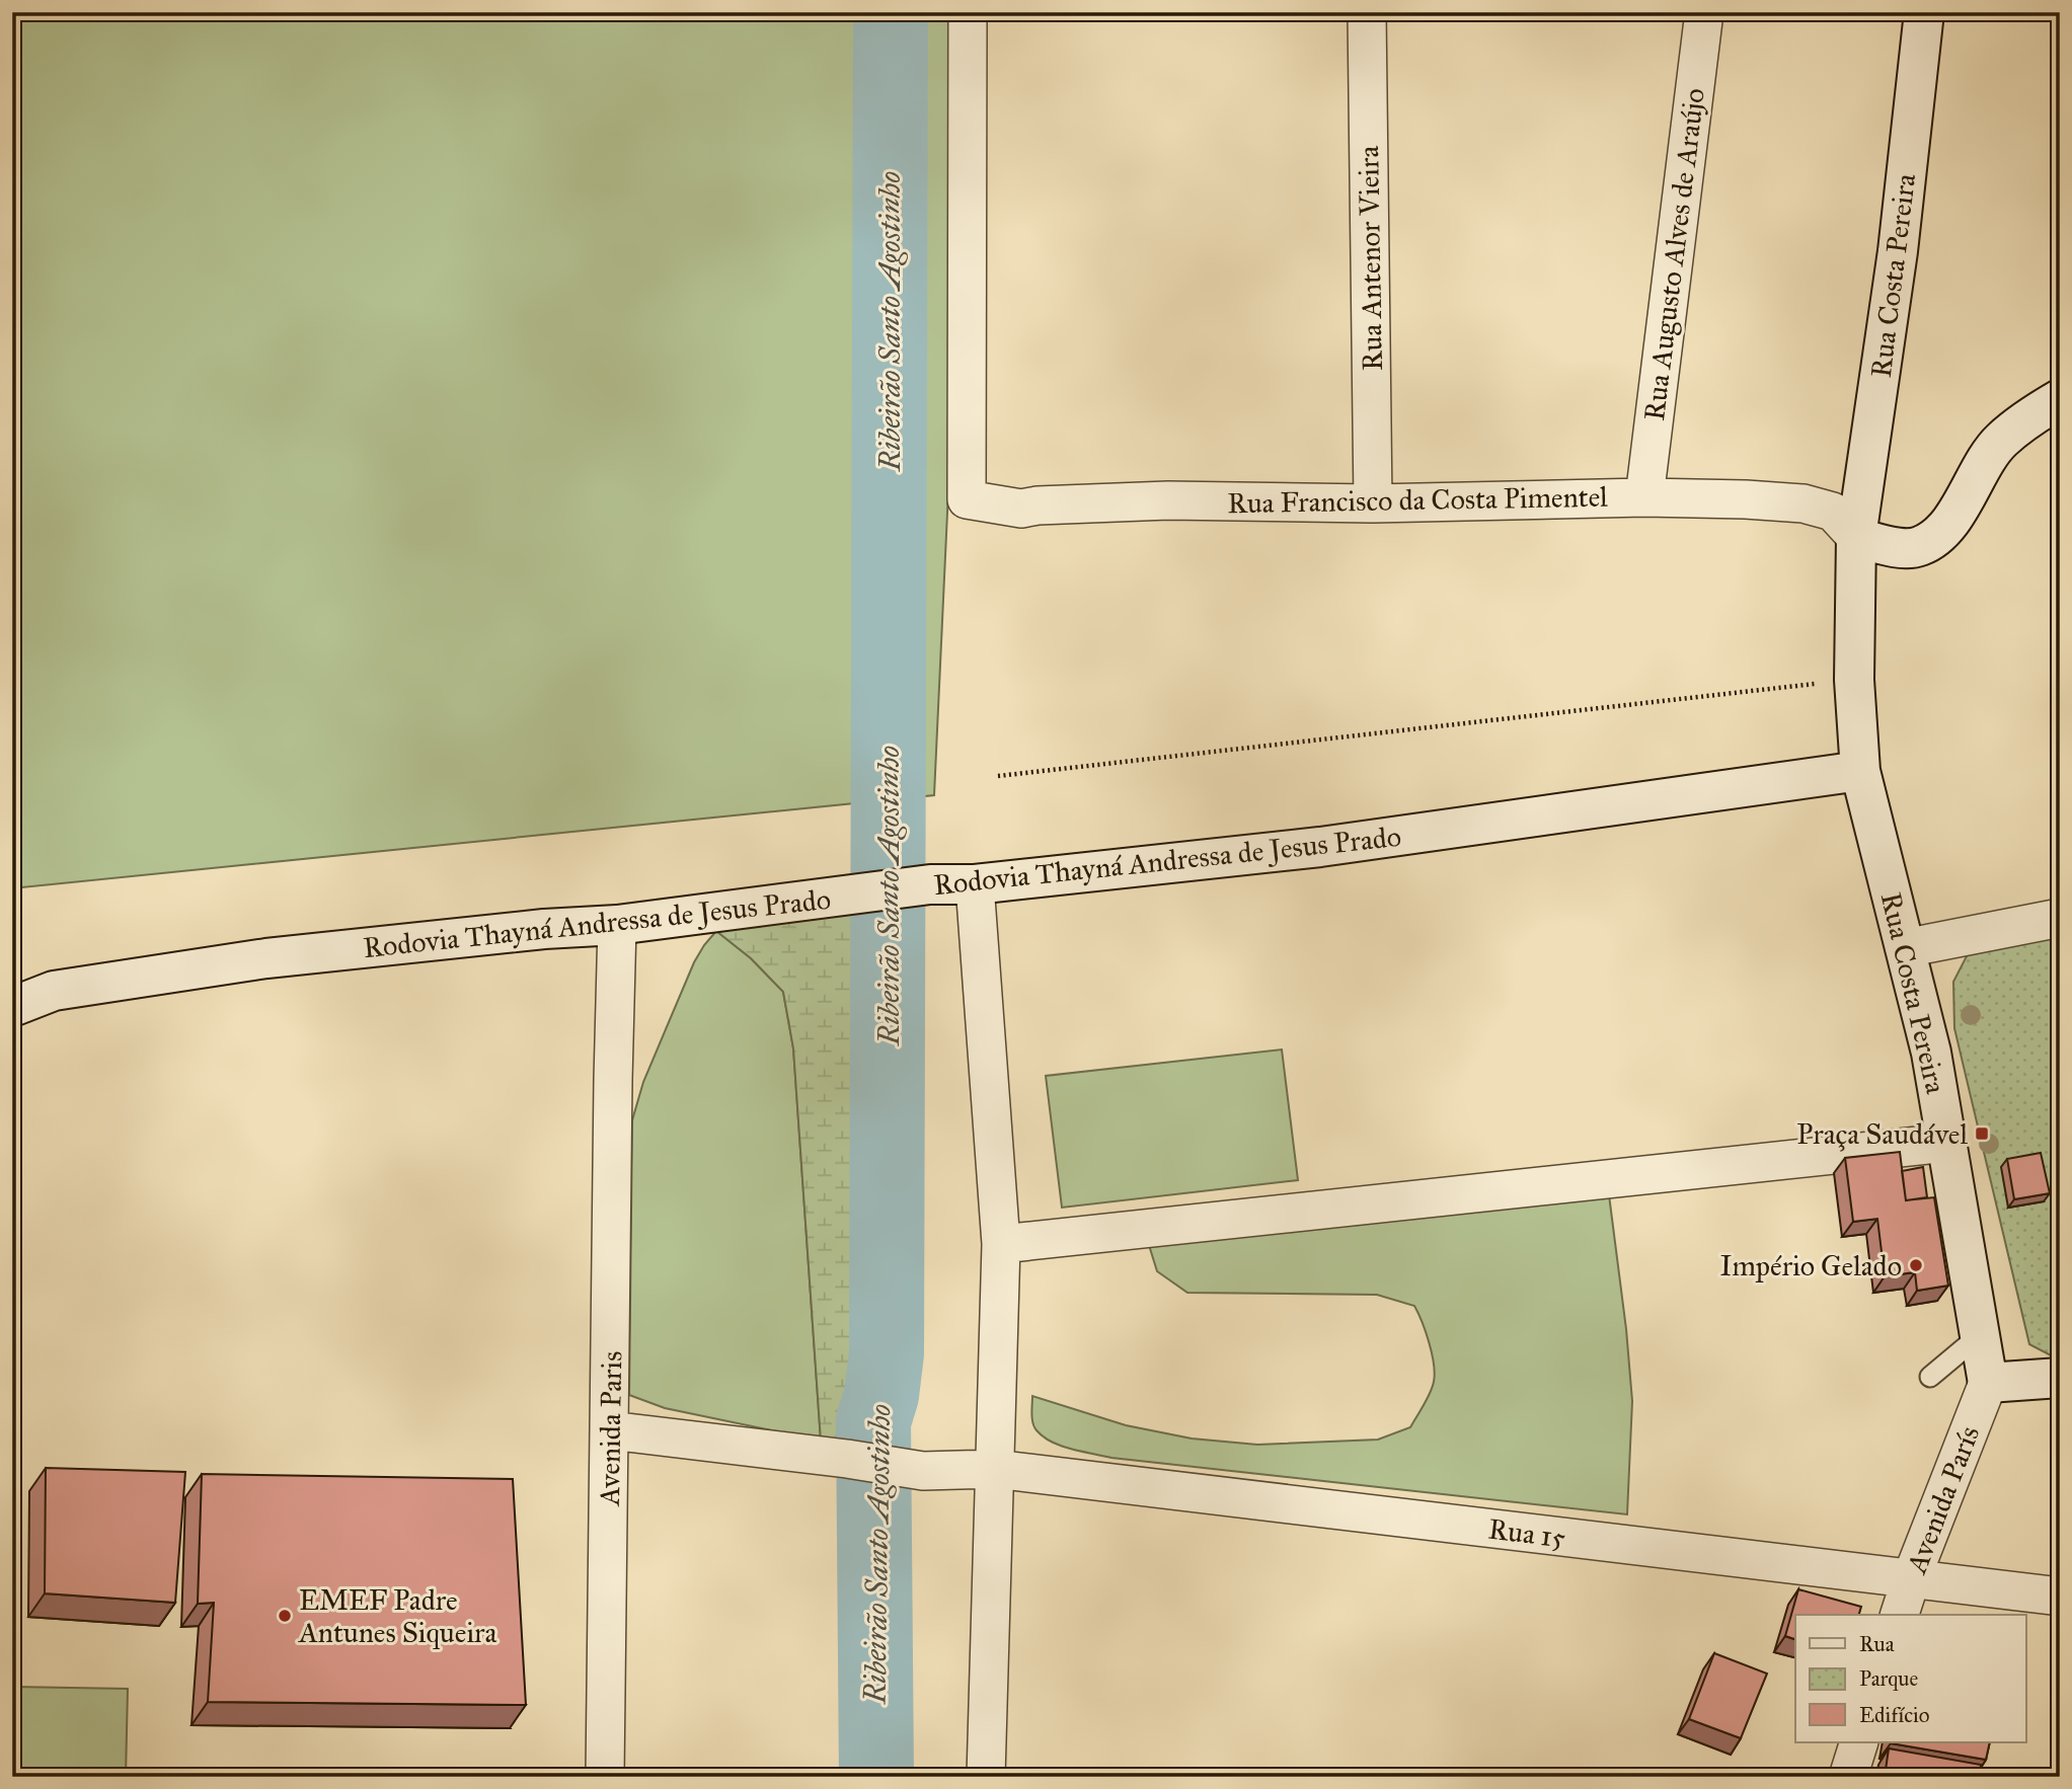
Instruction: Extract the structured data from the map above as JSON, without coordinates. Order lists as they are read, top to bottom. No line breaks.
{"streets":{"street":["Rua Augusto Alves de Araújo","Rua Antenor Vieira","Rua Costa Pereira","Rua Francisco da Costa Pimentel","Rodovia Thayná Andressa de Jesus Prado","Avenida Paris","Avenida París","Rua 15"]},"crossings":[["Rua Augusto Alves de Araújo","Rua Francisco da Costa Pimentel"],["Rua Antenor Vieira","Rua Francisco da Costa Pimentel"],["Rua Costa Pereira","Rua Francisco da Costa Pimentel"],["Rua Costa Pereira","Rodovia Thayná Andressa de Jesus Prado"],["Rua Costa Pereira","Avenida París"],["Rodovia Thayná Andressa de Jesus Prado","Avenida Paris"],["Avenida Paris","Rua 15"],["Avenida París","Rua 15"]],"water":["Ribeirão Santo Agostinho"],"places":{"transit":["Praça Saudável"],"other":["Império Gelado","EMEF Padre Antunes Siqueira"]},"legend":["Rua","Parque","Edifício"]}
